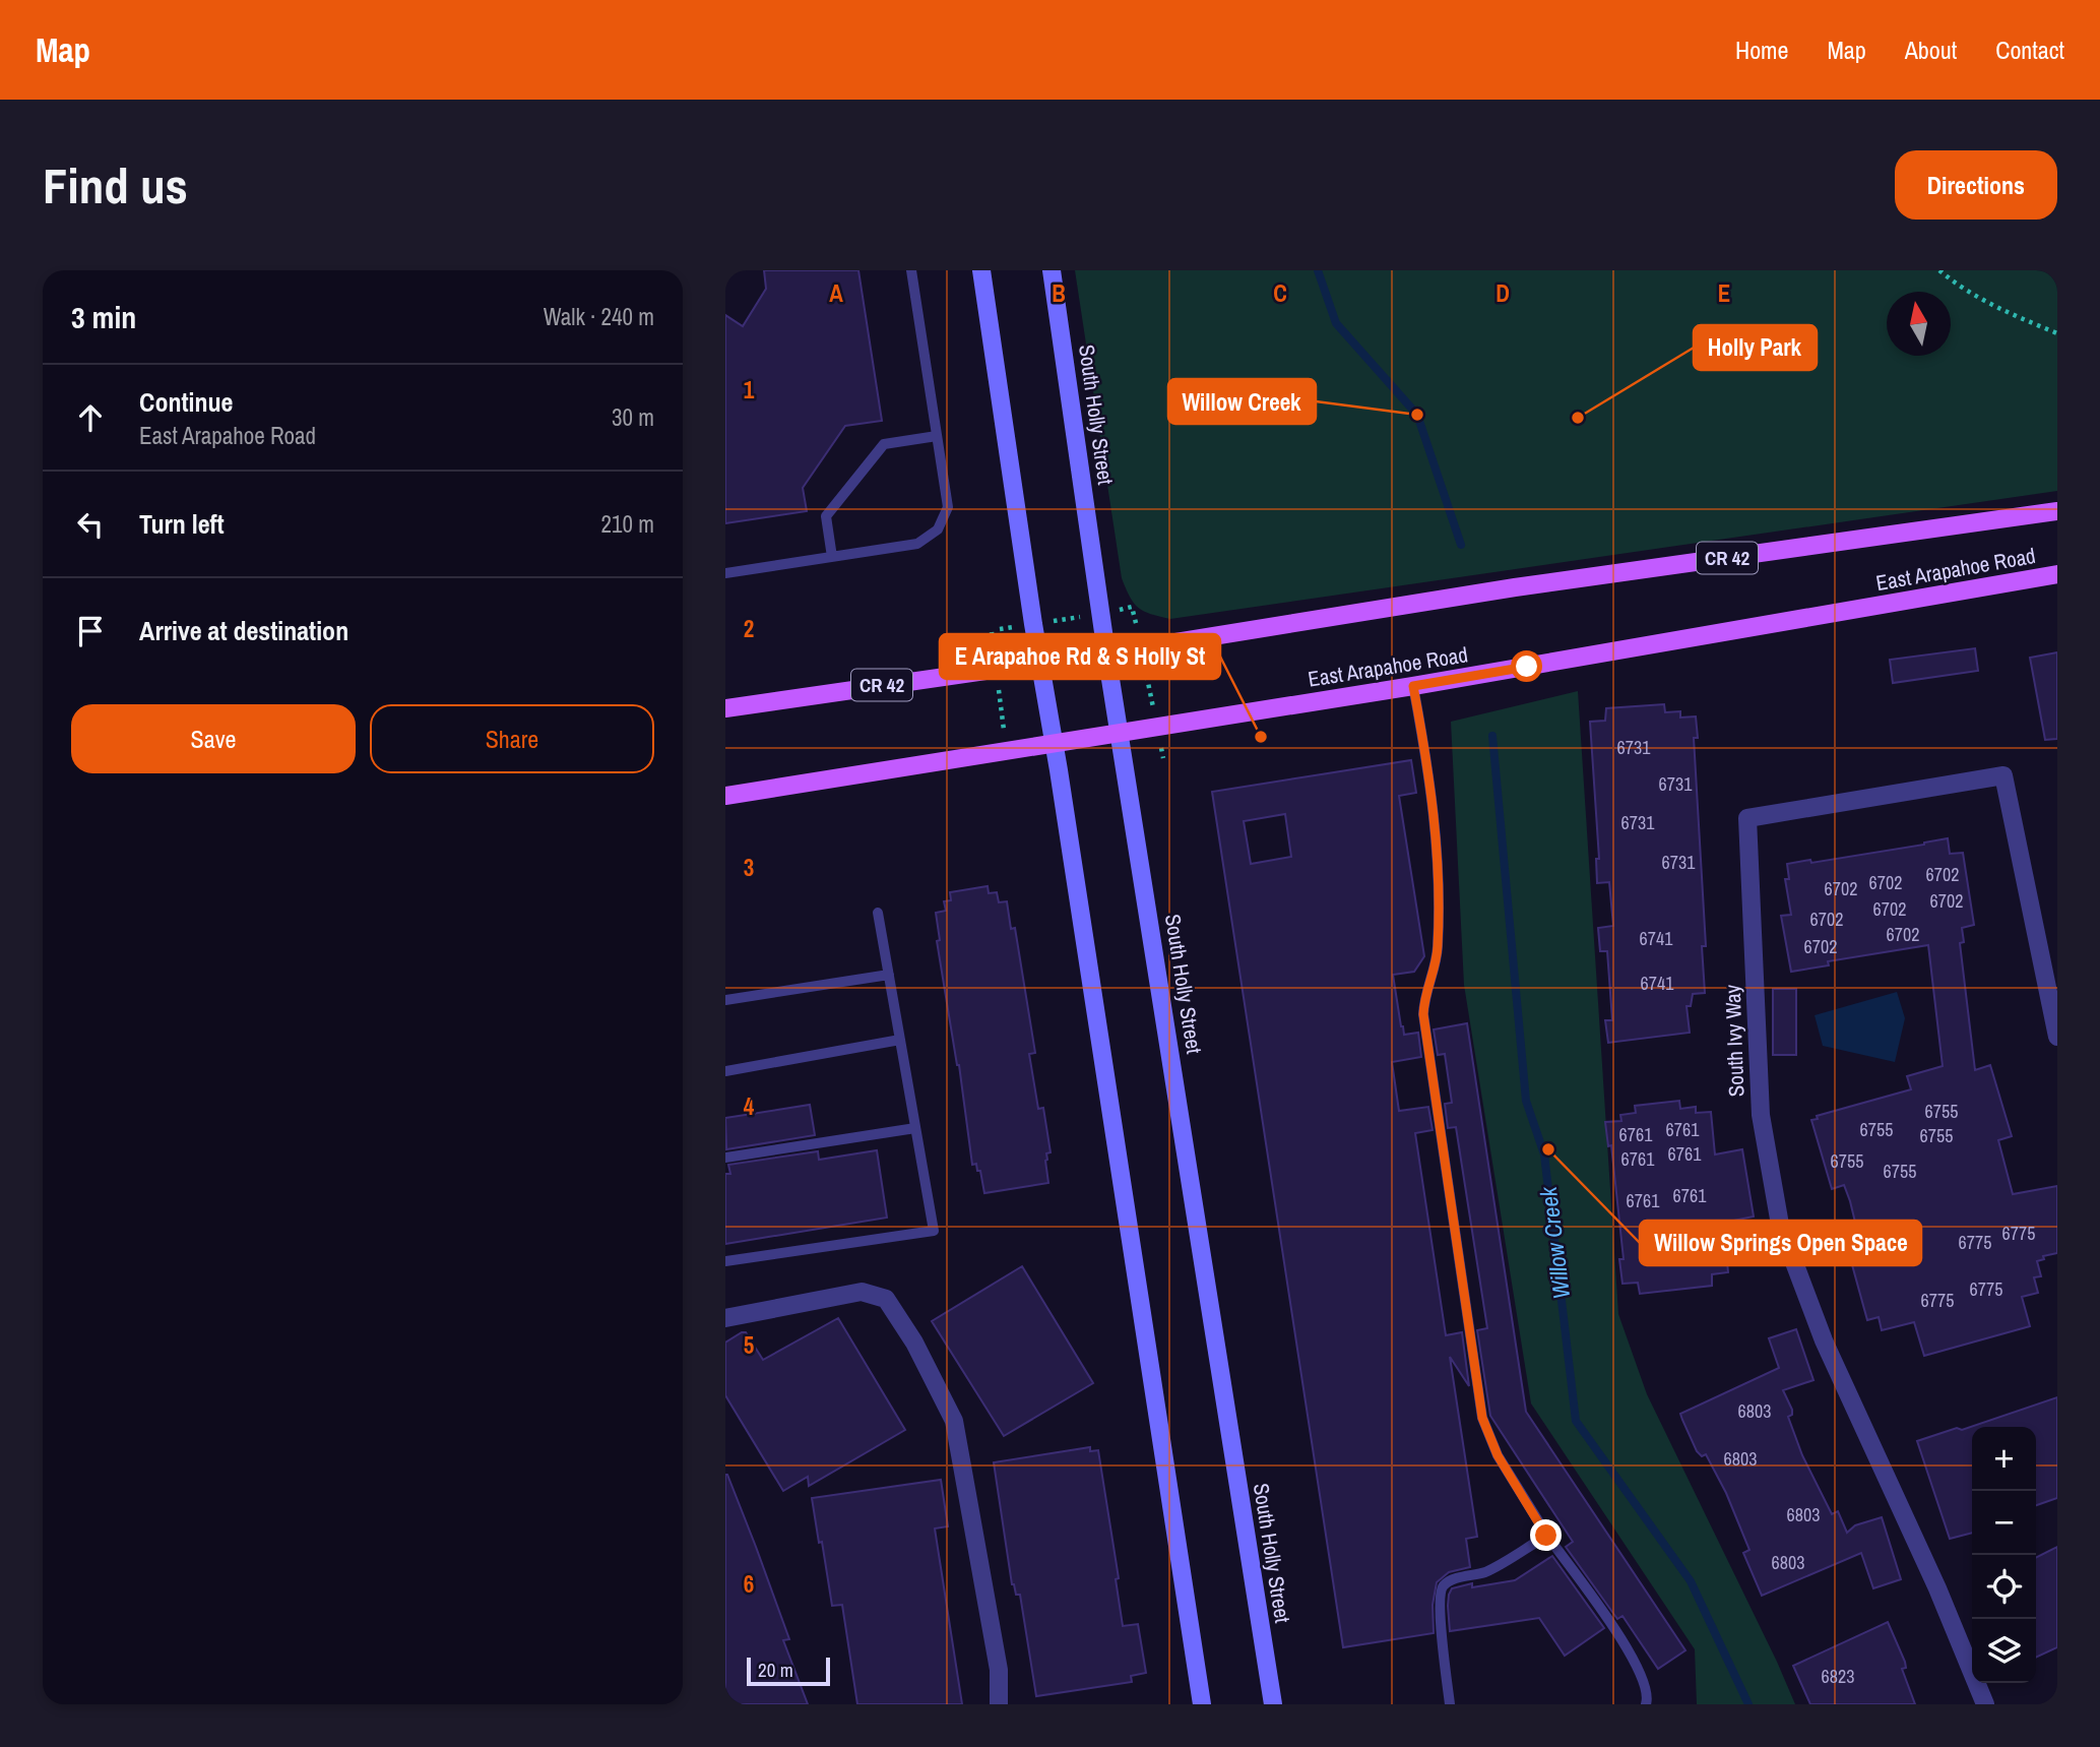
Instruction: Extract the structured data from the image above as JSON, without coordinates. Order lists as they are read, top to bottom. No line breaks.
{"streets":{"main road":["South Holly Street","CR 42","East Arapahoe Road"],"street":["South Ivy Way"]},"crossings":[["South Holly Street","East Arapahoe Road"]],"water":["Willow Creek"],"places":["Willow Creek","Holly Park","E Arapahoe Rd & S Holly St","Willow Springs Open Space"],"house_numbers":["6731","6731","6731","6731","6702","6702","6702","6702","6702","6702","6702","6741","6702","6741","6755","6761","6755","6761","6755","6761","6761","6755","6755","6761","6761","6775","6775","6775","6775","6803","6803","6803","6803","6823"],"scale_bar":"20 m","north":"top","page":{"header":"Map","nav":["Home","Map","About","Contact"],"buttons":["Directions",["Save","Share"]],"title":"Find us","heading":["3 min","Walk · 240 m"],"list":[["Continue","East Arapahoe Road","30 m"],["Turn left","210 m"],"Arrive at destination"],"map_buttons":["+","−"],"scale":"20 m"},"grid":{"columns":["A","B","C","D","E"],"rows":["1","2","3","4","5","6"]}}
